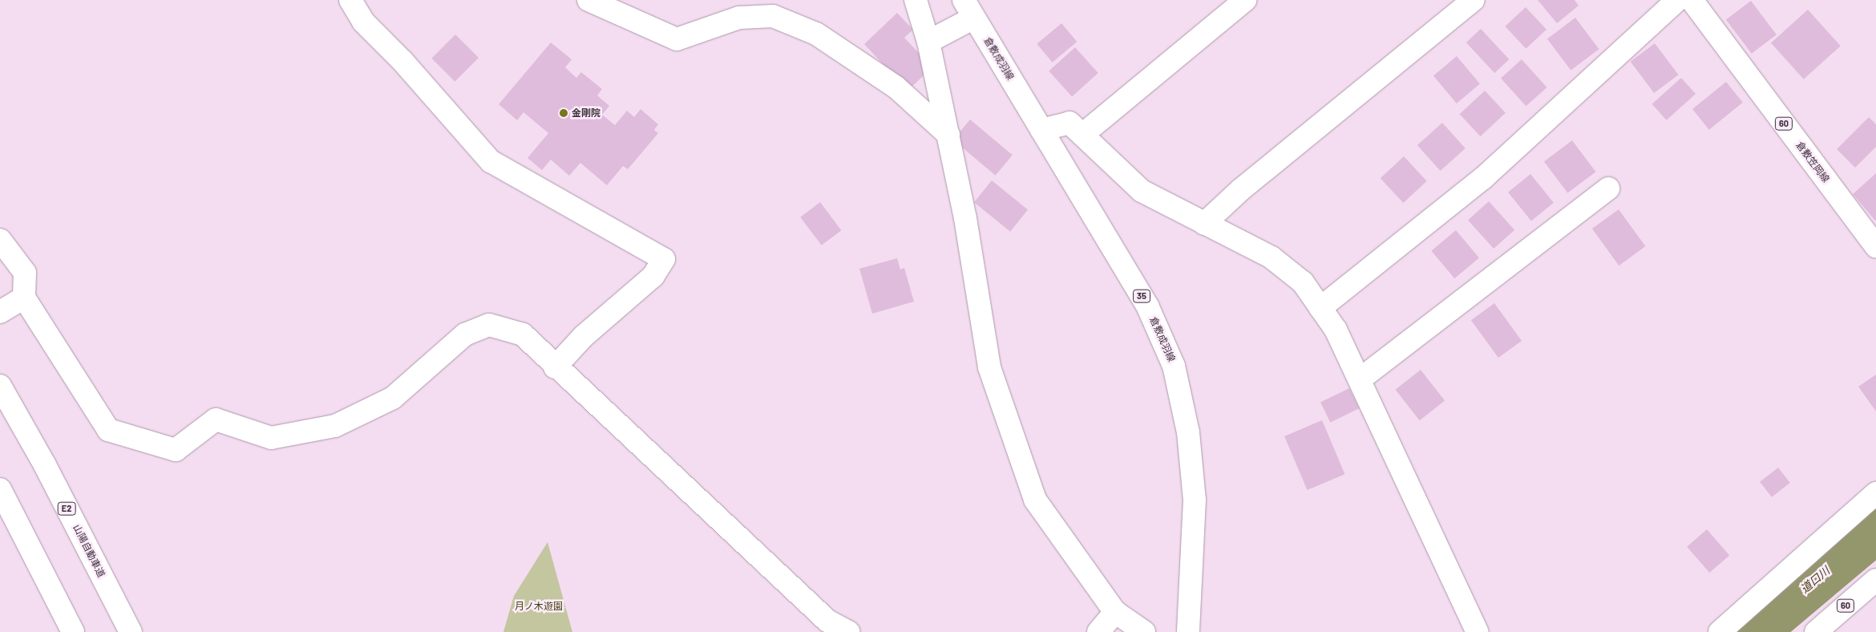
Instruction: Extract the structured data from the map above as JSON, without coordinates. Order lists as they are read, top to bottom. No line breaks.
{"streets":{"main road":["倉敷成羽線","60","倉敷笠岡線","35","E2","山陽自動車道"]},"water":["道口川"],"parks":["月ノ木遊園"],"places":["金剛院"]}
